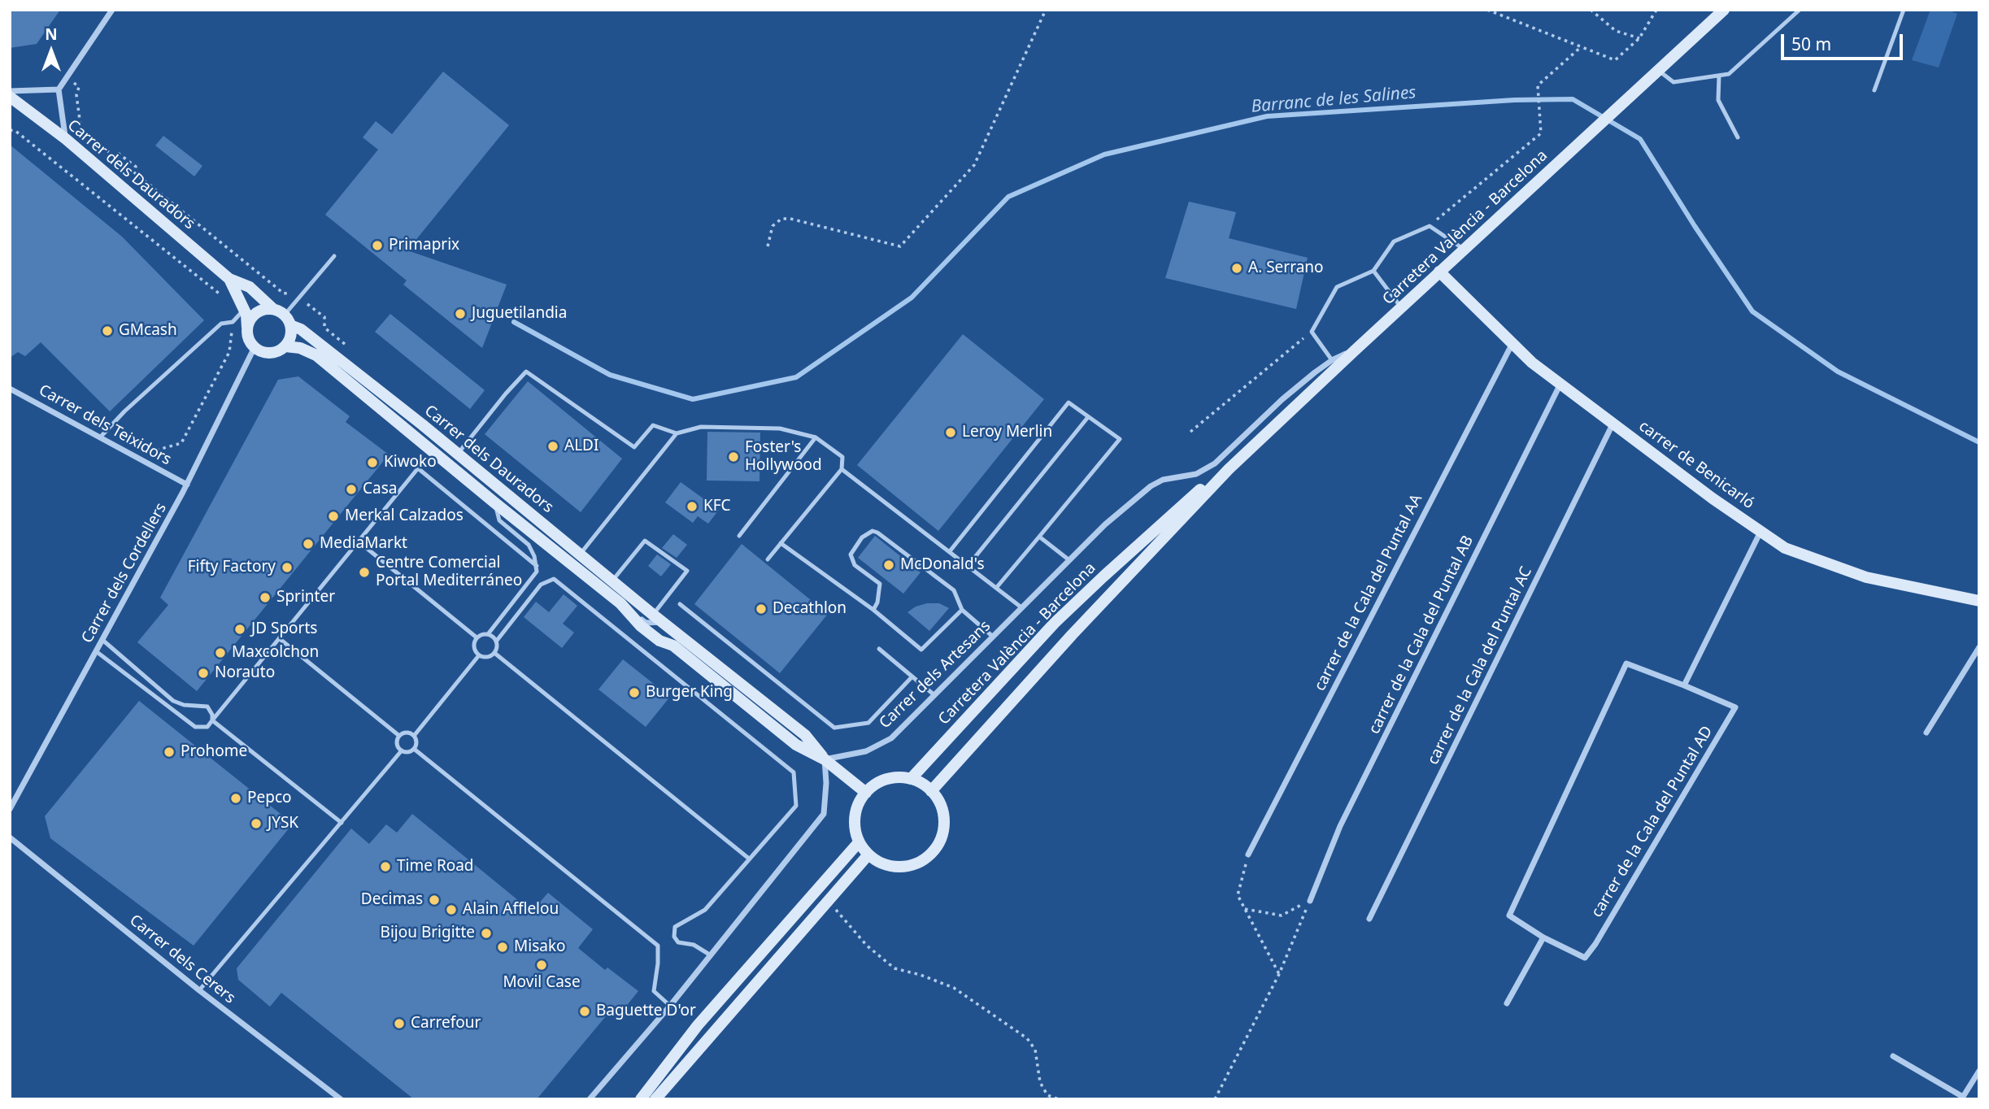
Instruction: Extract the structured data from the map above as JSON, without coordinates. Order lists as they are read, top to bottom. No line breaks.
{"streets":{"street":["Carrer dels Dauradors","Carretera València - Barcelona","Carrer dels Teixidors","carrer de Benicarló","Carrer dels Cordellers","carrer de la Cala del Puntal AA","carrer de la Cala del Puntal AB","carrer de la Cala del Puntal AC","Carrer dels Artesans","carrer de la Cala del Puntal AD","Carrer dels Cerers"]},"crossings":[["Carrer dels Dauradors","Carretera València - Barcelona"],["Carrer dels Dauradors","Carrer dels Cordellers"],["Carrer dels Dauradors","Carrer dels Artesans"],["Carretera València - Barcelona","carrer de Benicarló"],["Carretera València - Barcelona","Carrer dels Artesans"],["Carrer dels Teixidors","Carrer dels Cordellers"],["carrer de Benicarló","carrer de la Cala del Puntal AA"],["carrer de Benicarló","carrer de la Cala del Puntal AB"],["carrer de Benicarló","carrer de la Cala del Puntal AC"]],"water":["Barranc de les Salines"],"places":["Primaprix","A. Serrano","Juguetilandia","GMcash","Leroy Merlin","ALDI","Foster's Hollywood","Kiwoko","Casa","KFC","Merkal Calzados","MediaMarkt","McDonald's","Fifty Factory","Centre Comercial Portal Mediterráneo","Sprinter","Decathlon","JD Sports","Maxcolchon","Norauto","Burger King","Prohome","Pepco","JYSK","Time Road","Decimas","Alain Afflelou","Bijou Brigitte","Misako","Movil Case","Baguette D'or","Carrefour"],"scale_bar":"50 m","north":"top"}
